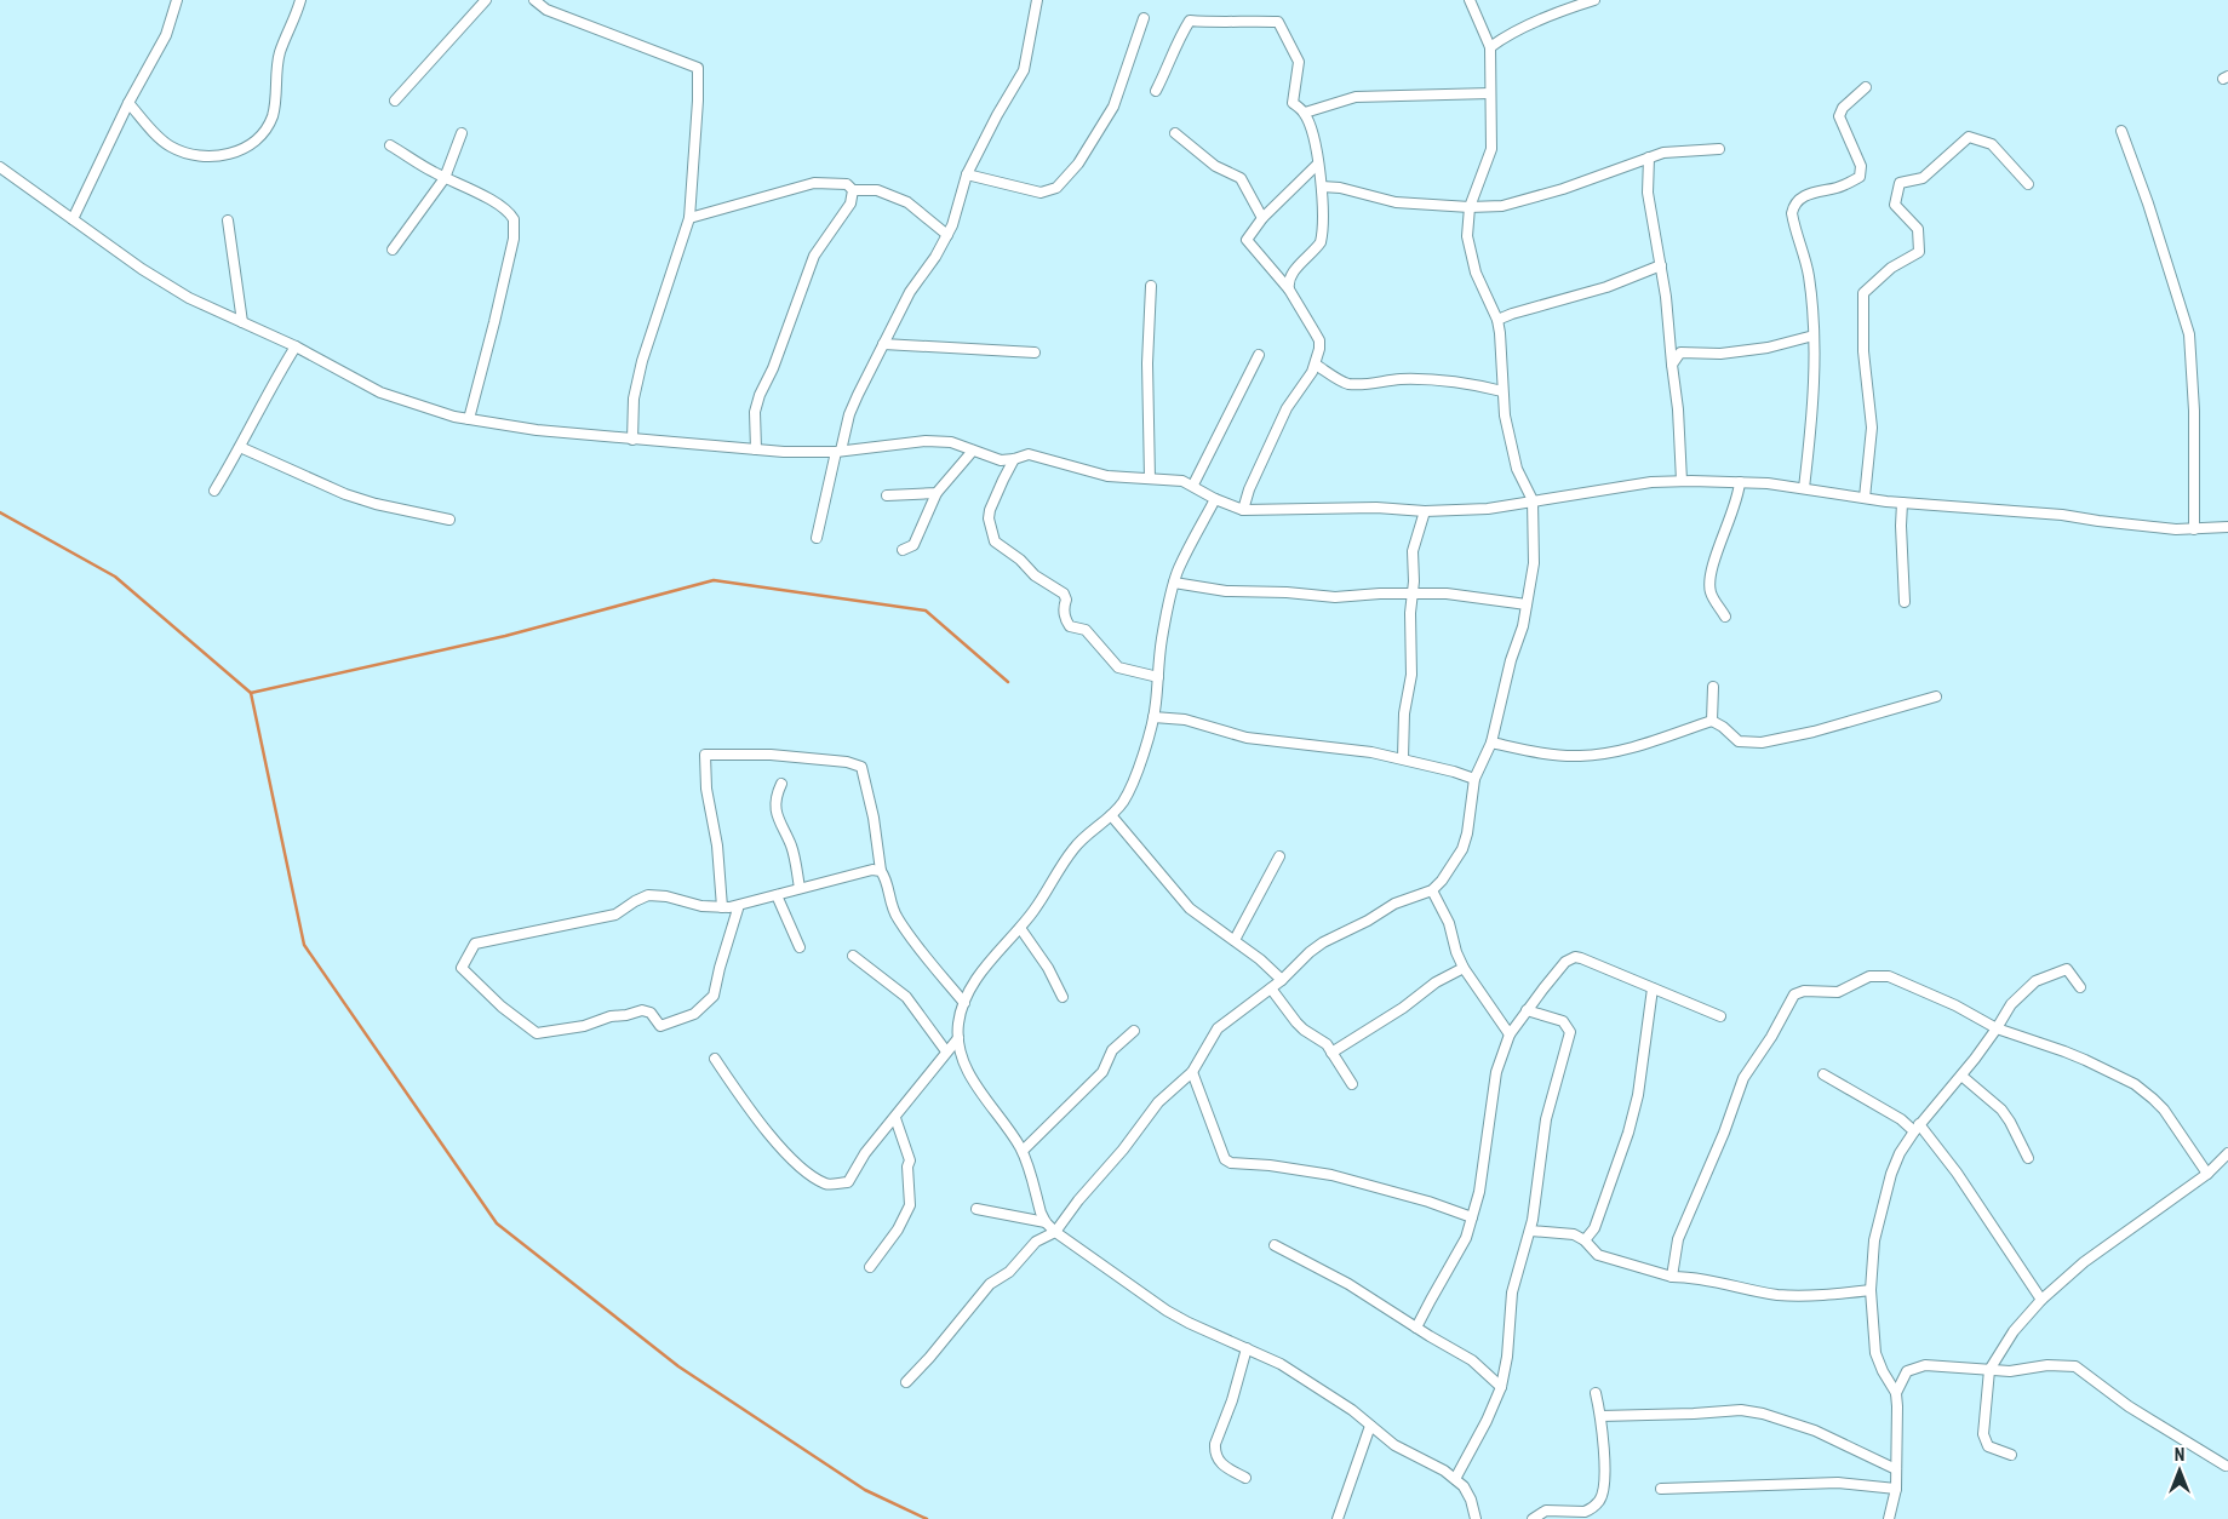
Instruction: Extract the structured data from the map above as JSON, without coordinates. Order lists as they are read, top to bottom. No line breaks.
{"north":"top"}
